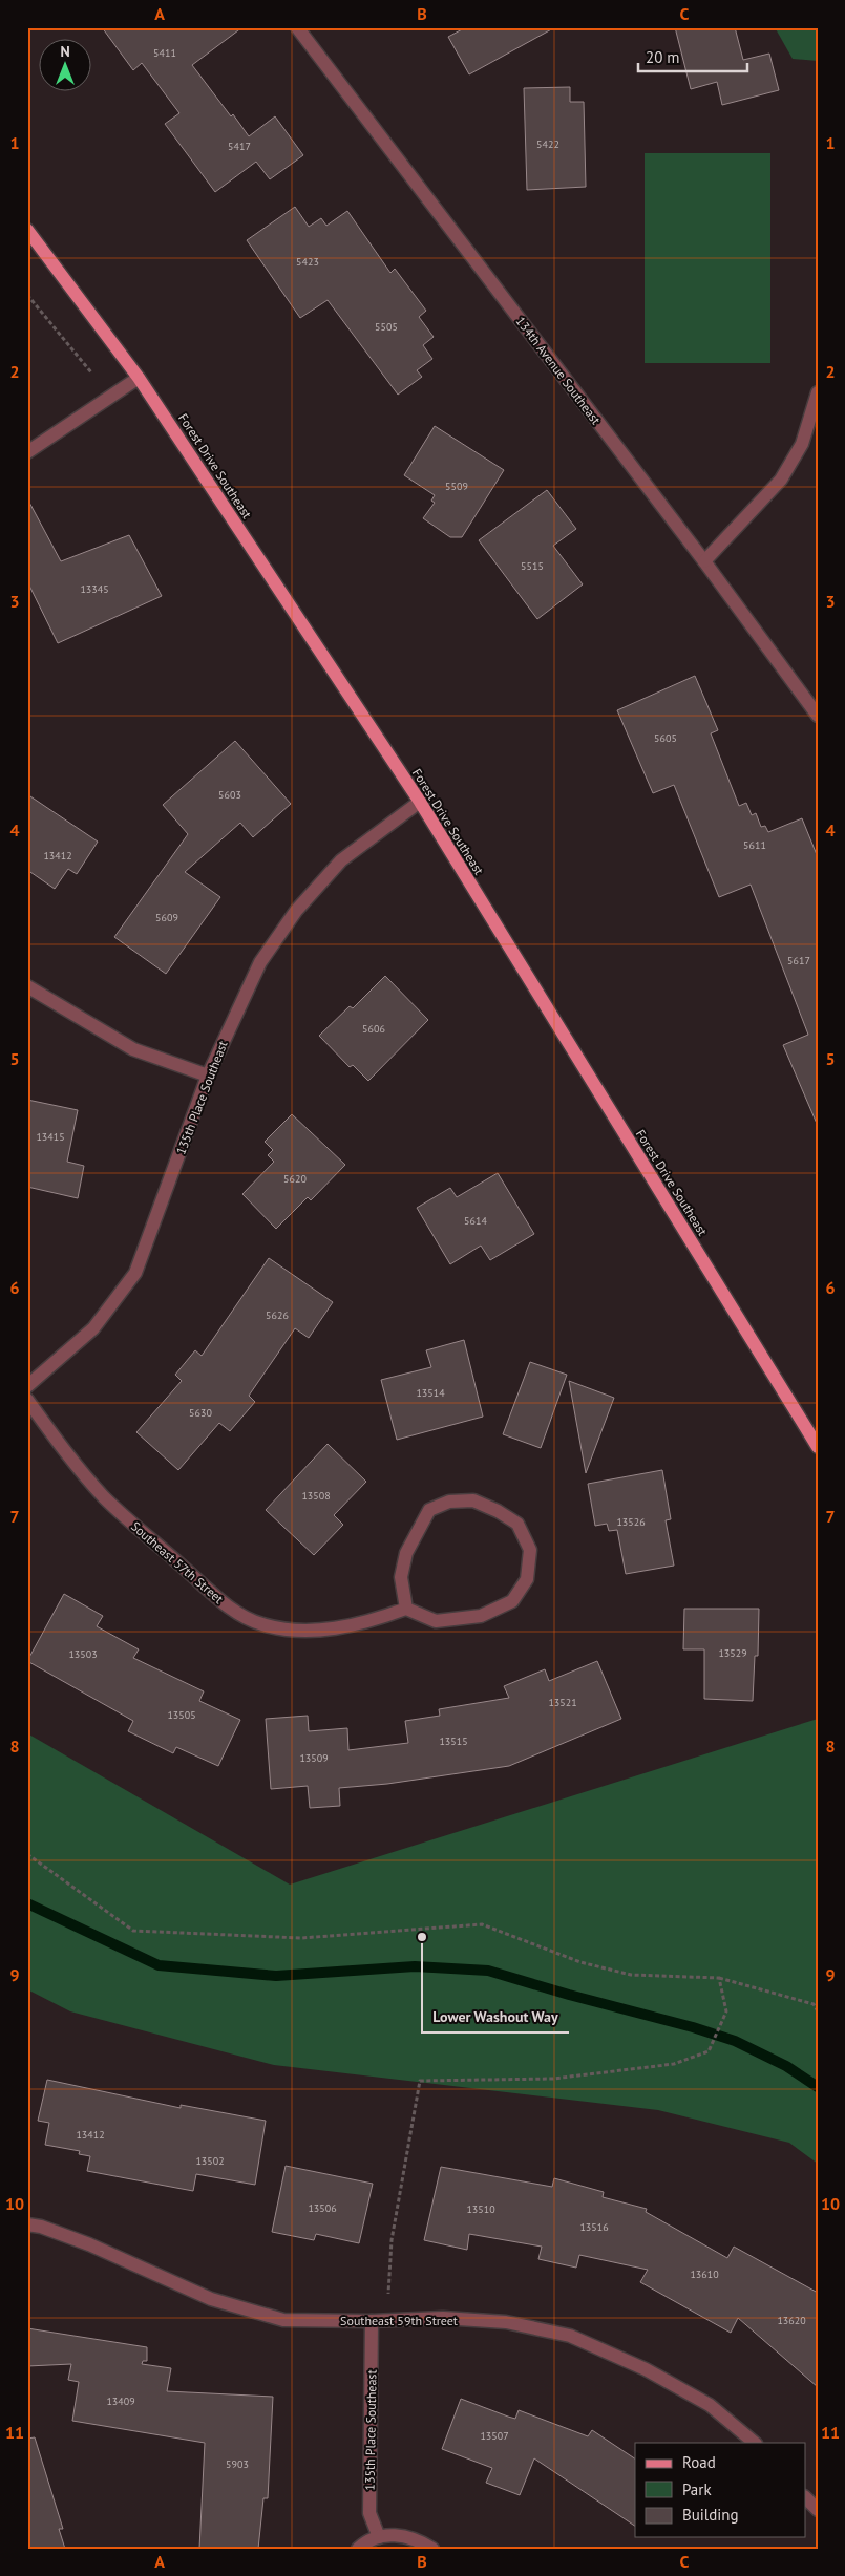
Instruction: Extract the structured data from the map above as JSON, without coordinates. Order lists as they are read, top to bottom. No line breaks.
{"streets":{"main road":["Forest Drive Southeast"],"street":["134th Avenue Southeast","135th Place Southeast","Southeast 57th Street","Southeast 59th Street"]},"crossings":[["Forest Drive Southeast","135th Place Southeast"],["135th Place Southeast","Southeast 59th Street"]],"places":["Lower Washout Way"],"house_numbers":["5411","5422","5417","5423","5505","5509","5515","13345","5605","5603","5611","13412","5609","5617","5606","13415","5620","5614","5626","13514","5630","13508","13526","13529","13503","13521","13505","13515","13509","13412","13502","13506","13510","13516","13610","13620","13409","13507","5903"],"legend":["Road","Park","Building"],"scale_bar":"20 m","north":"top","grid":{"columns":["A","B","C"],"rows":["1","2","3","4","5","6","7","8","9","10","11"]}}
